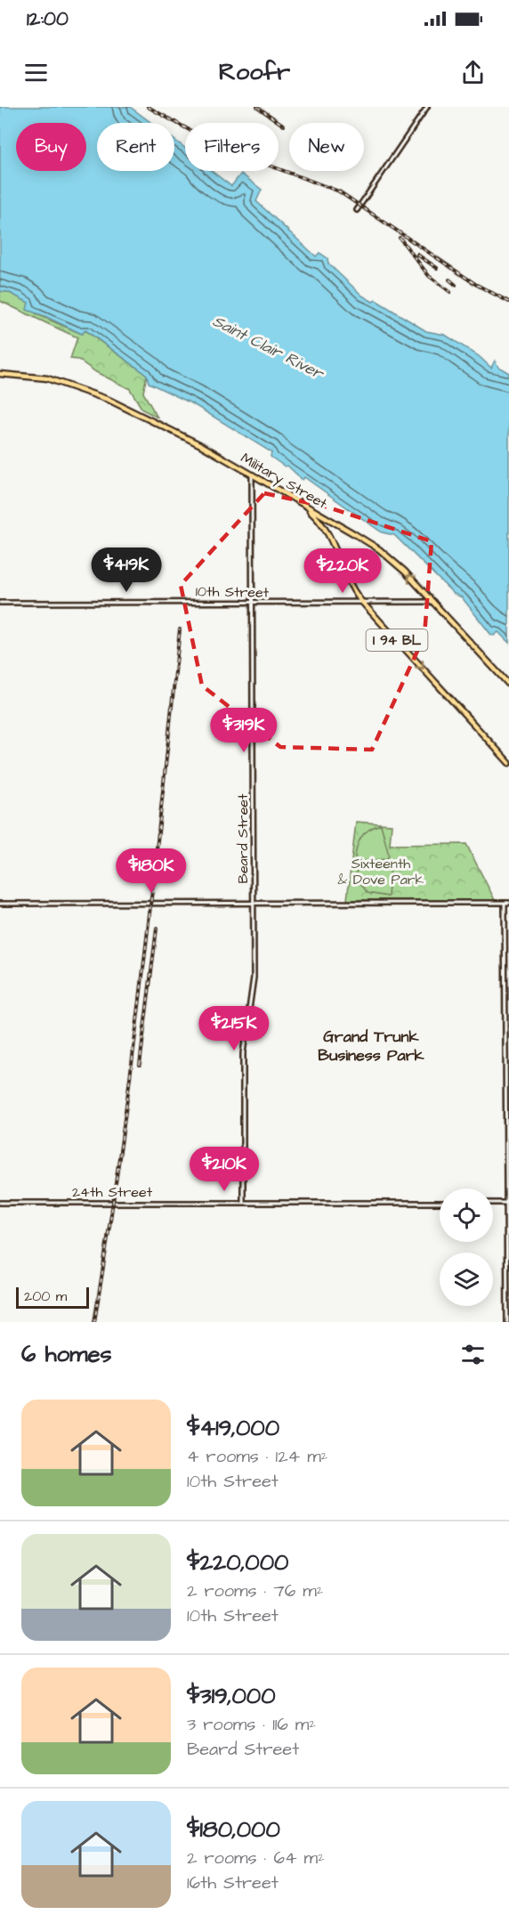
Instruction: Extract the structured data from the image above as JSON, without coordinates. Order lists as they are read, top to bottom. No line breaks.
{"streets":{"main road":["Military Street","I 94 BL"],"street":["10th Street","Beard Street","24th Street"]},"crossings":[["Military Street","10th Street"],["Military Street","I 94 BL"],["Military Street","Beard Street"],["10th Street","I 94 BL"],["10th Street","Beard Street"],["Beard Street","24th Street"]],"districts":["Grand Trunk Business Park"],"water":["Saint Clair River"],"parks":["Sixteenth & Dove Park"],"scale_bar":"200 m","page":{"status":"12:00","header":"Roofr","chip":["Buy","Rent","Filters","New"],"price":["$419K","$220K","$319K","$180K","$215K","$210K"],"scale":"200 m","heading":"6 homes","list":[{"name":"$419,000","note":"4 rooms · 124 m² · 10th Street"},{"name":"$220,000","note":"2 rooms · 76 m² · 10th Street"},{"name":"$319,000","note":"3 rooms · 116 m² · Beard Street"},{"name":"$180,000","note":"2 rooms · 64 m² · 16th Street"}]}}
